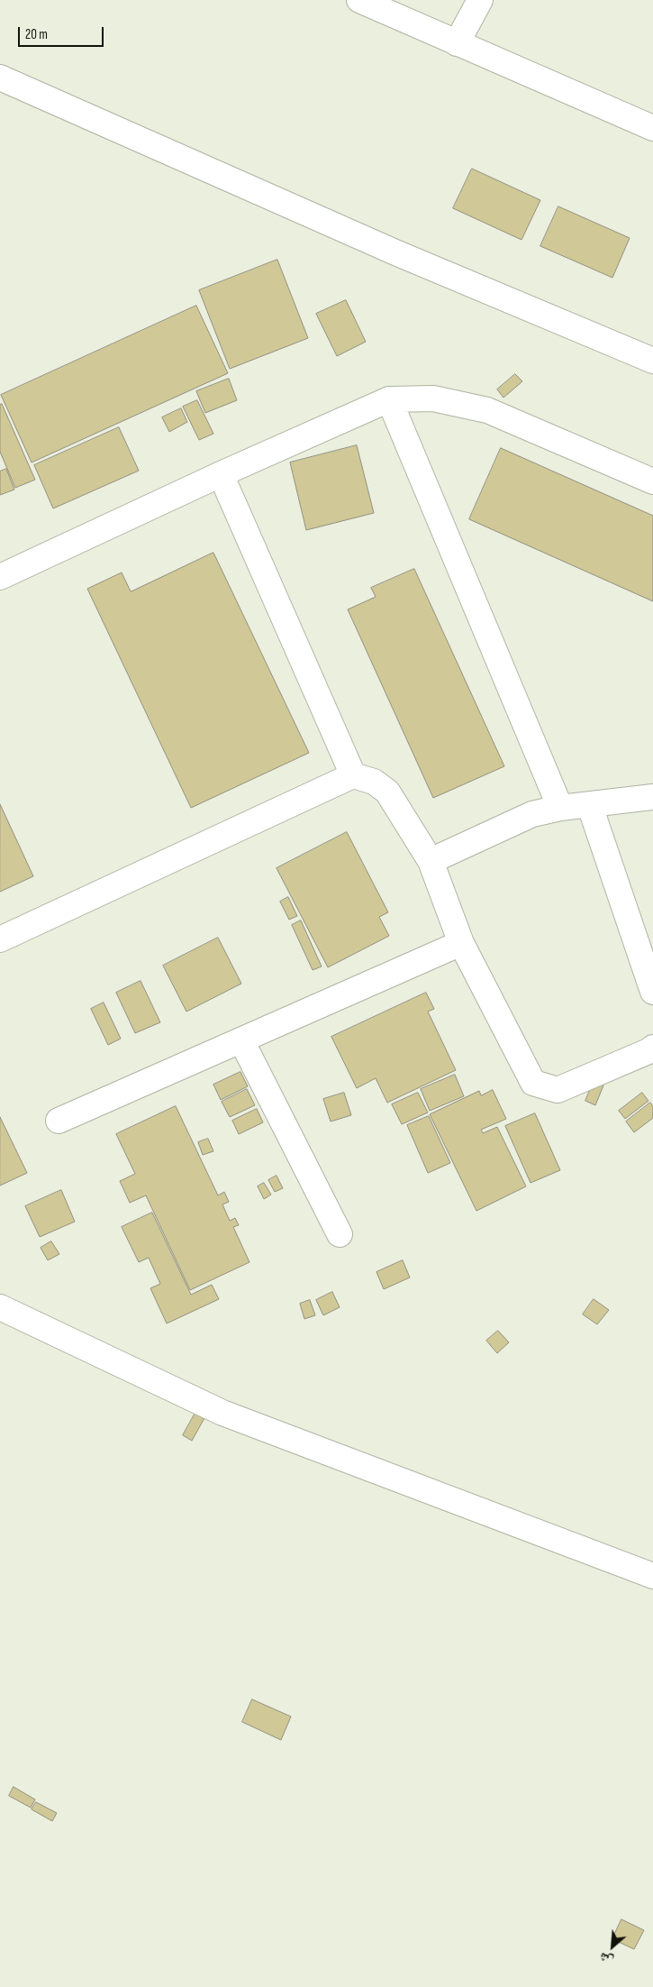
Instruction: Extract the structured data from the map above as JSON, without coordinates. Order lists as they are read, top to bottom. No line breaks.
{"scale_bar":"20 m","north":"bottom left"}
